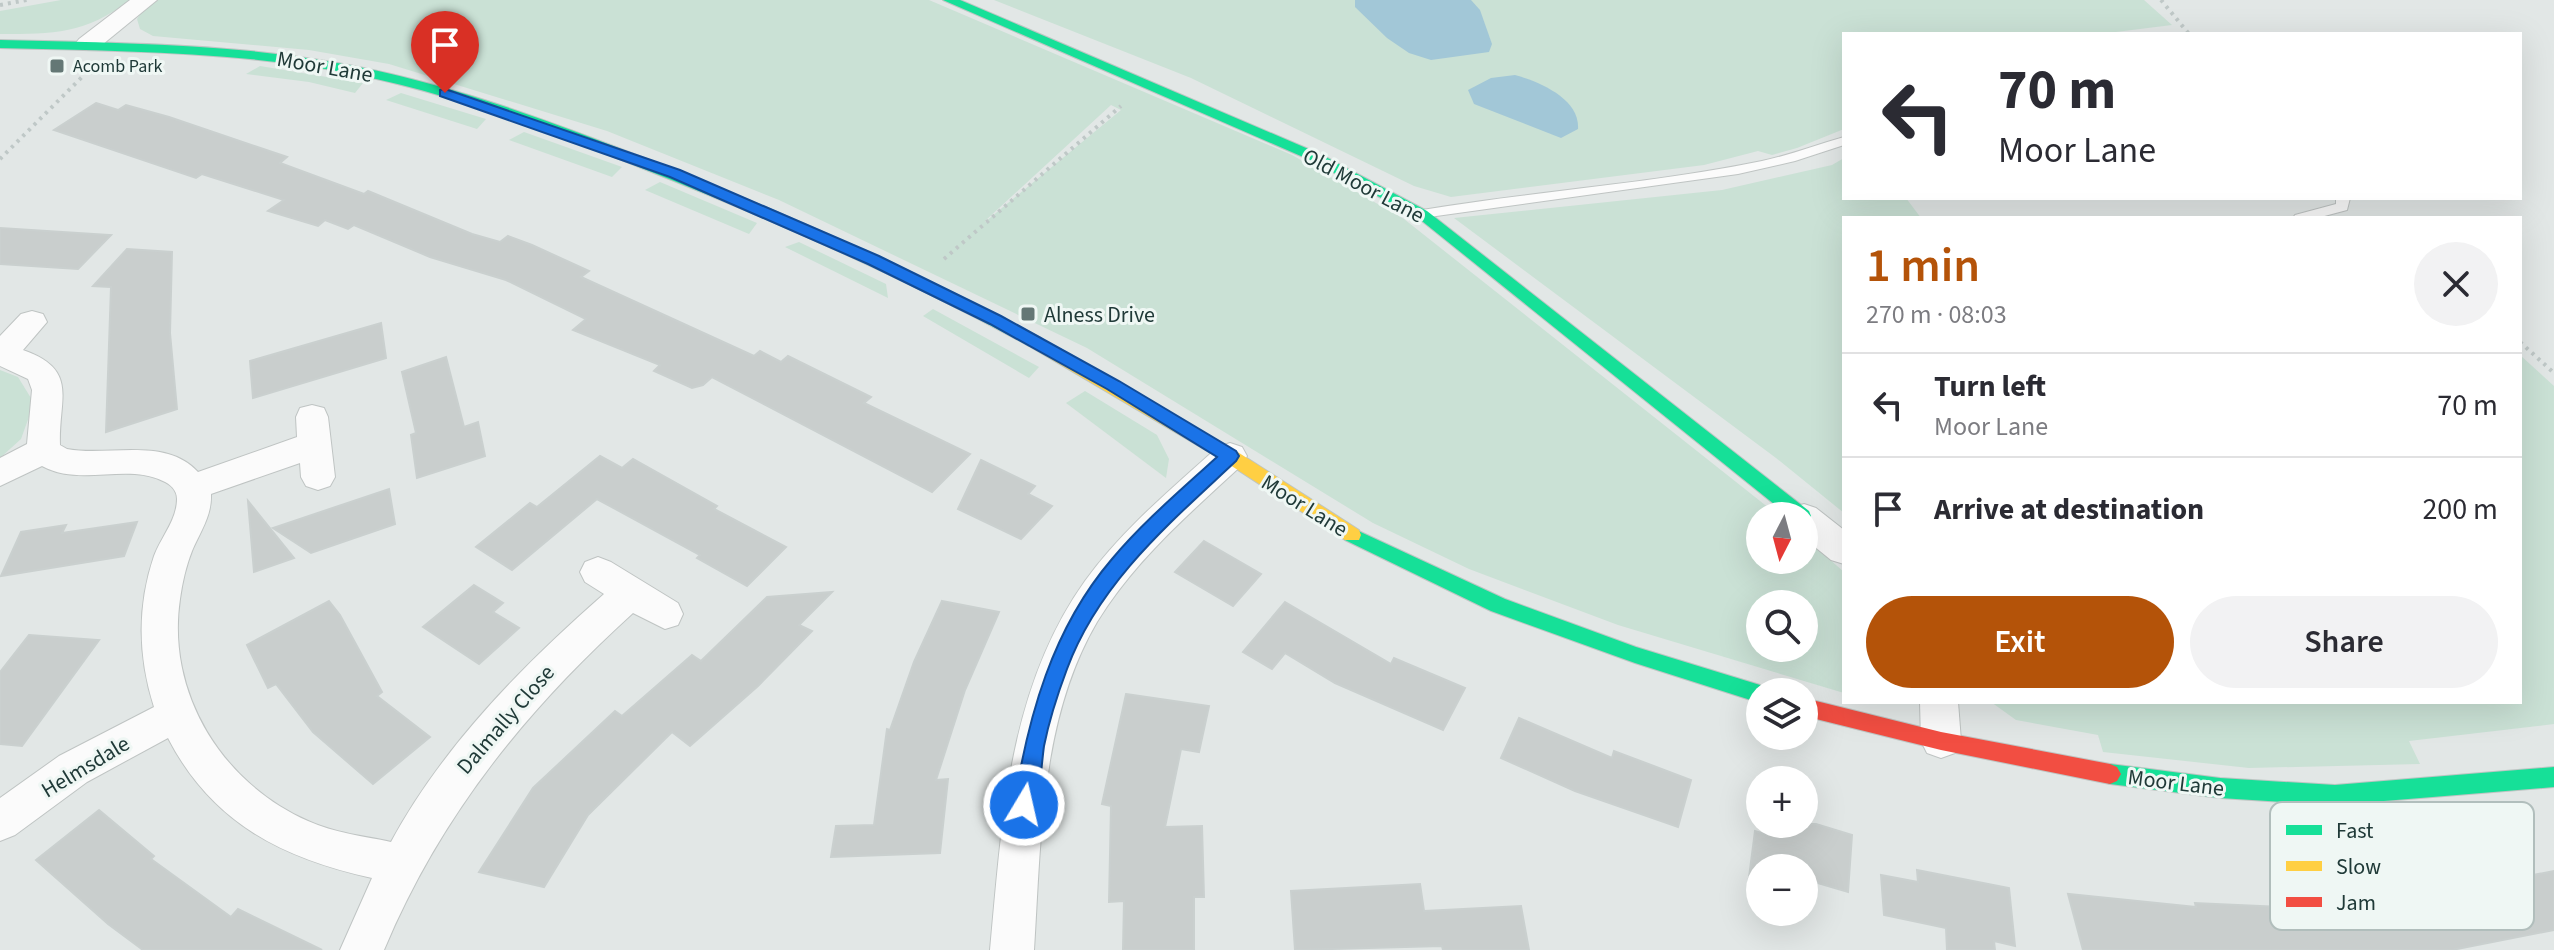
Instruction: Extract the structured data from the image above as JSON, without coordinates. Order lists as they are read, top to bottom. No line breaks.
{"streets":{"street":["Moor Lane","Old Moor Lane","Dalmally Close","Helmsdale"]},"places":{"transit":["Acomb Park","Alness Drive"]},"legend":["Fast","Slow","Jam"],"north":"bottom","page":{"turn":["70 m","Moor Lane"],"heading":["1 min","270 m · 08:03"],"list":[{"name":"Turn left","note":"Moor Lane","value":"70 m"},{"name":"Arrive at destination","value":"200 m"}],"map_buttons":["+","−"],"buttons":["Exit","Share"]}}
